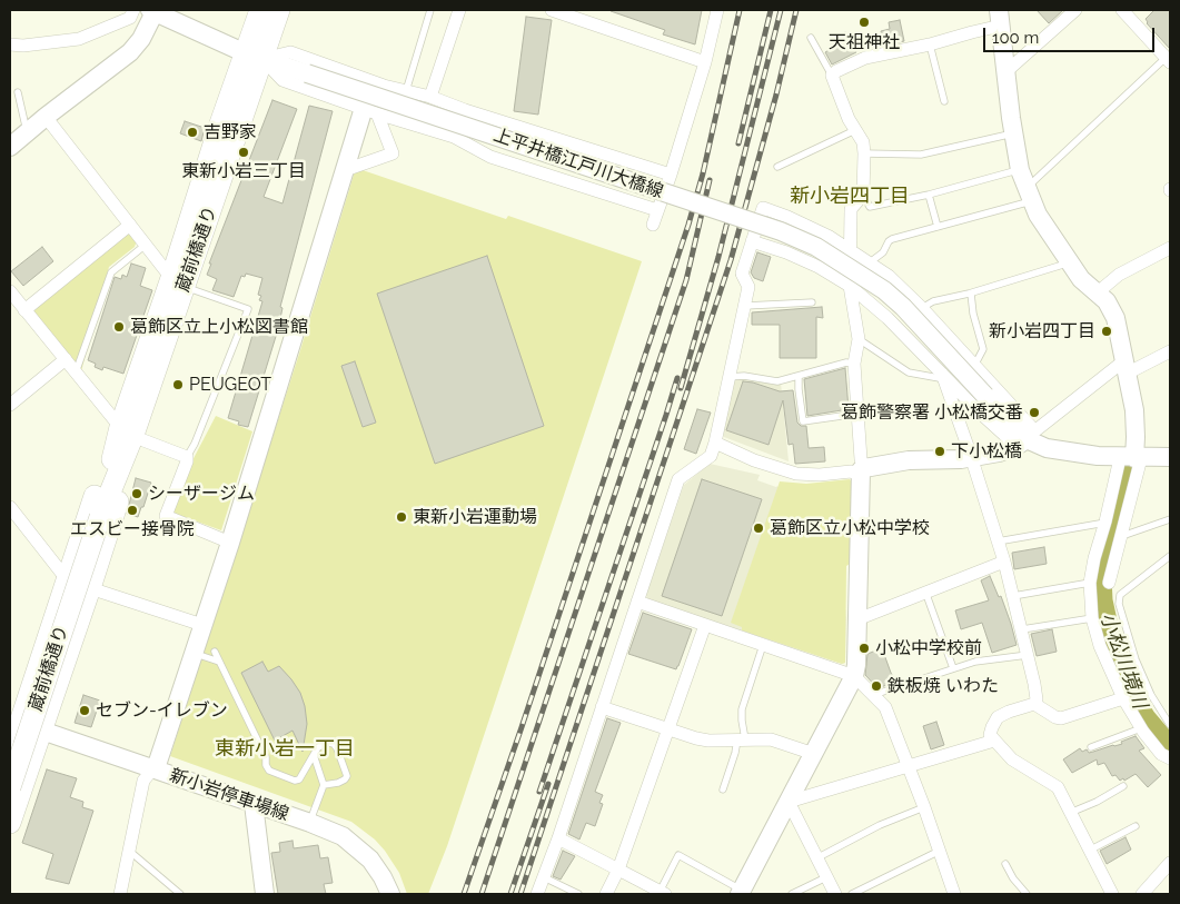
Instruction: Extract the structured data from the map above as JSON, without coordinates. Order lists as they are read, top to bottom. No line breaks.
{"streets":{"main road":["蔵前橋通り"],"street":["上平井橋江戸川大橋線","新小岩停車場線"]},"crossings":[["上平井橋江戸川大橋線","蔵前橋通り"]],"districts":["新小岩四丁目","東新小岩一丁目"],"water":["小松川境川"],"places":["天祖神社","吉野家","東新小岩三丁目","葛飾区立上小松図書館","新小岩四丁目","PEUGEOT","葛飾警察署 小松橋交番","下小松橋","シーザージム","エスビー接骨院","東新小岩運動場","葛飾区立小松中学校","小松中学校前","鉄板焼 いわた","セブン-イレブン"],"scale_bar":"100 m"}
